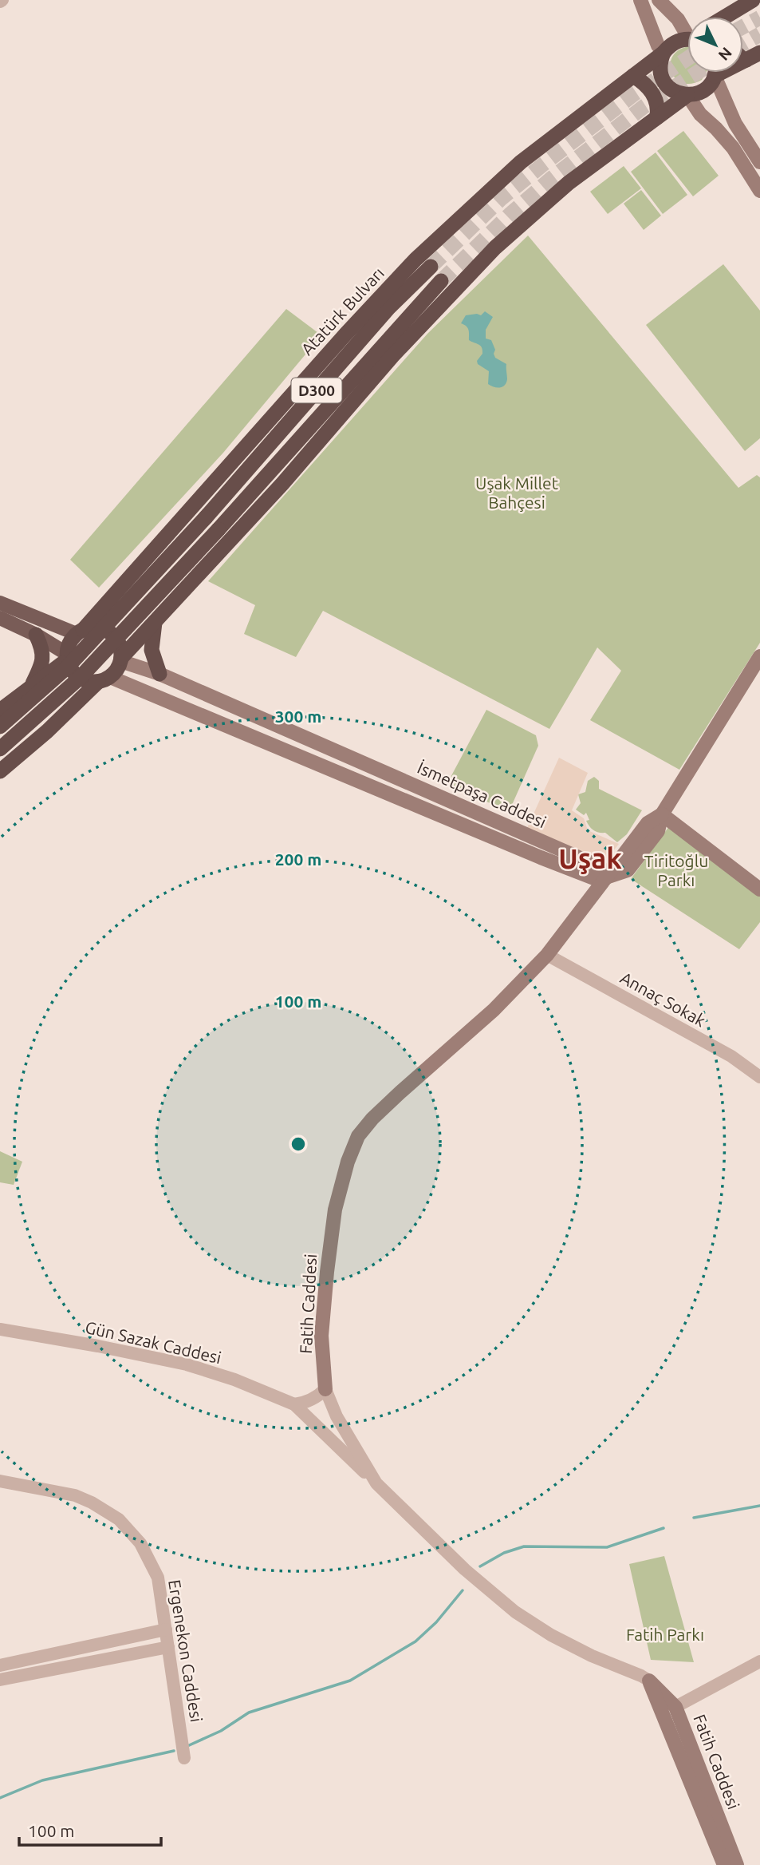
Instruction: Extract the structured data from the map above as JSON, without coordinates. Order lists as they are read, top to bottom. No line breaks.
{"streets":{"highway":["Atatürk Bulvarı","D300"],"main road":["İsmetpaşa Caddesi","Fatih Caddesi"],"street":["Annaç Sokak","Gün Sazak Caddesi","Ergenekon Caddesi"]},"crossings":[["Atatürk Bulvarı","İsmetpaşa Caddesi"],["İsmetpaşa Caddesi","Fatih Caddesi"],["Annaç Sokak","Fatih Caddesi"]],"districts":["Uşak"],"parks":["Uşak Millet Bahçesi","Tiritoğlu Parkı","Fatih Parkı"],"scale_bar":"100 m","north":"bottom right","rings":["300 m","200 m","100 m"]}
